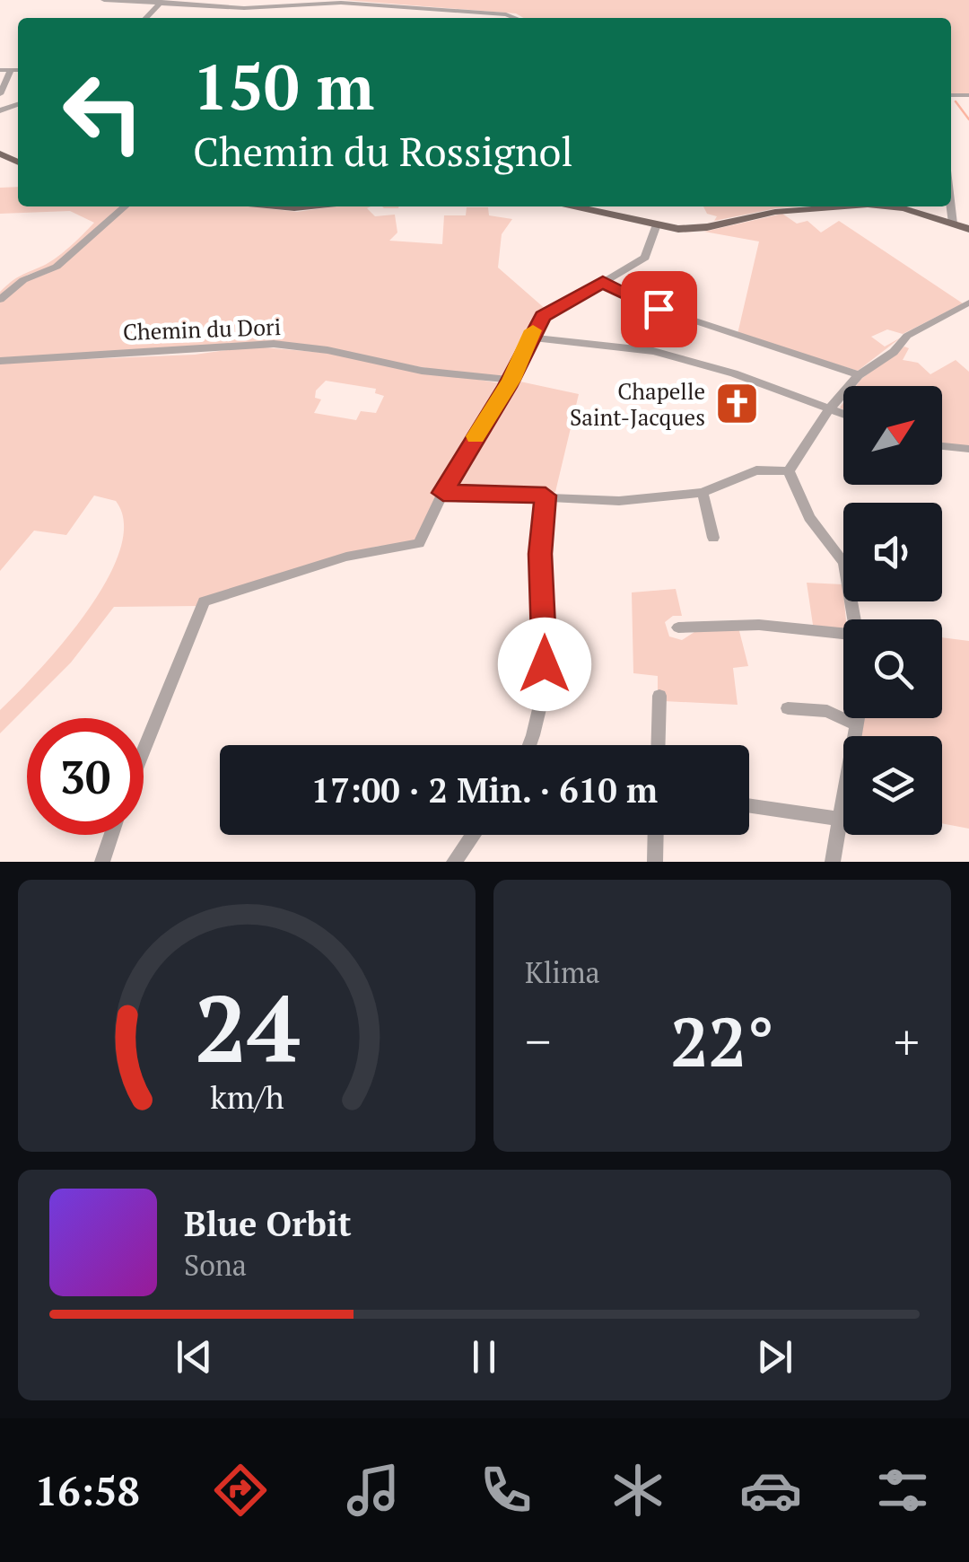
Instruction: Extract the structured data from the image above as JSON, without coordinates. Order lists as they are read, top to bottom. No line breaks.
{"streets":{"street":["Chemin du Dori"]},"places":{"church":["Chapelle Saint-Jacques"]},"north":"top right","page":{"turn":["150 m","Chemin du Rossignol"],"limit":"30","trip":"17:00 · 2 Min. · 610 m","tile":"Klima","heat":["−","22°","+"],"song":["Blue Orbit","Sona"],"tabs":"16:58","gauge":["24","km/h"]}}
